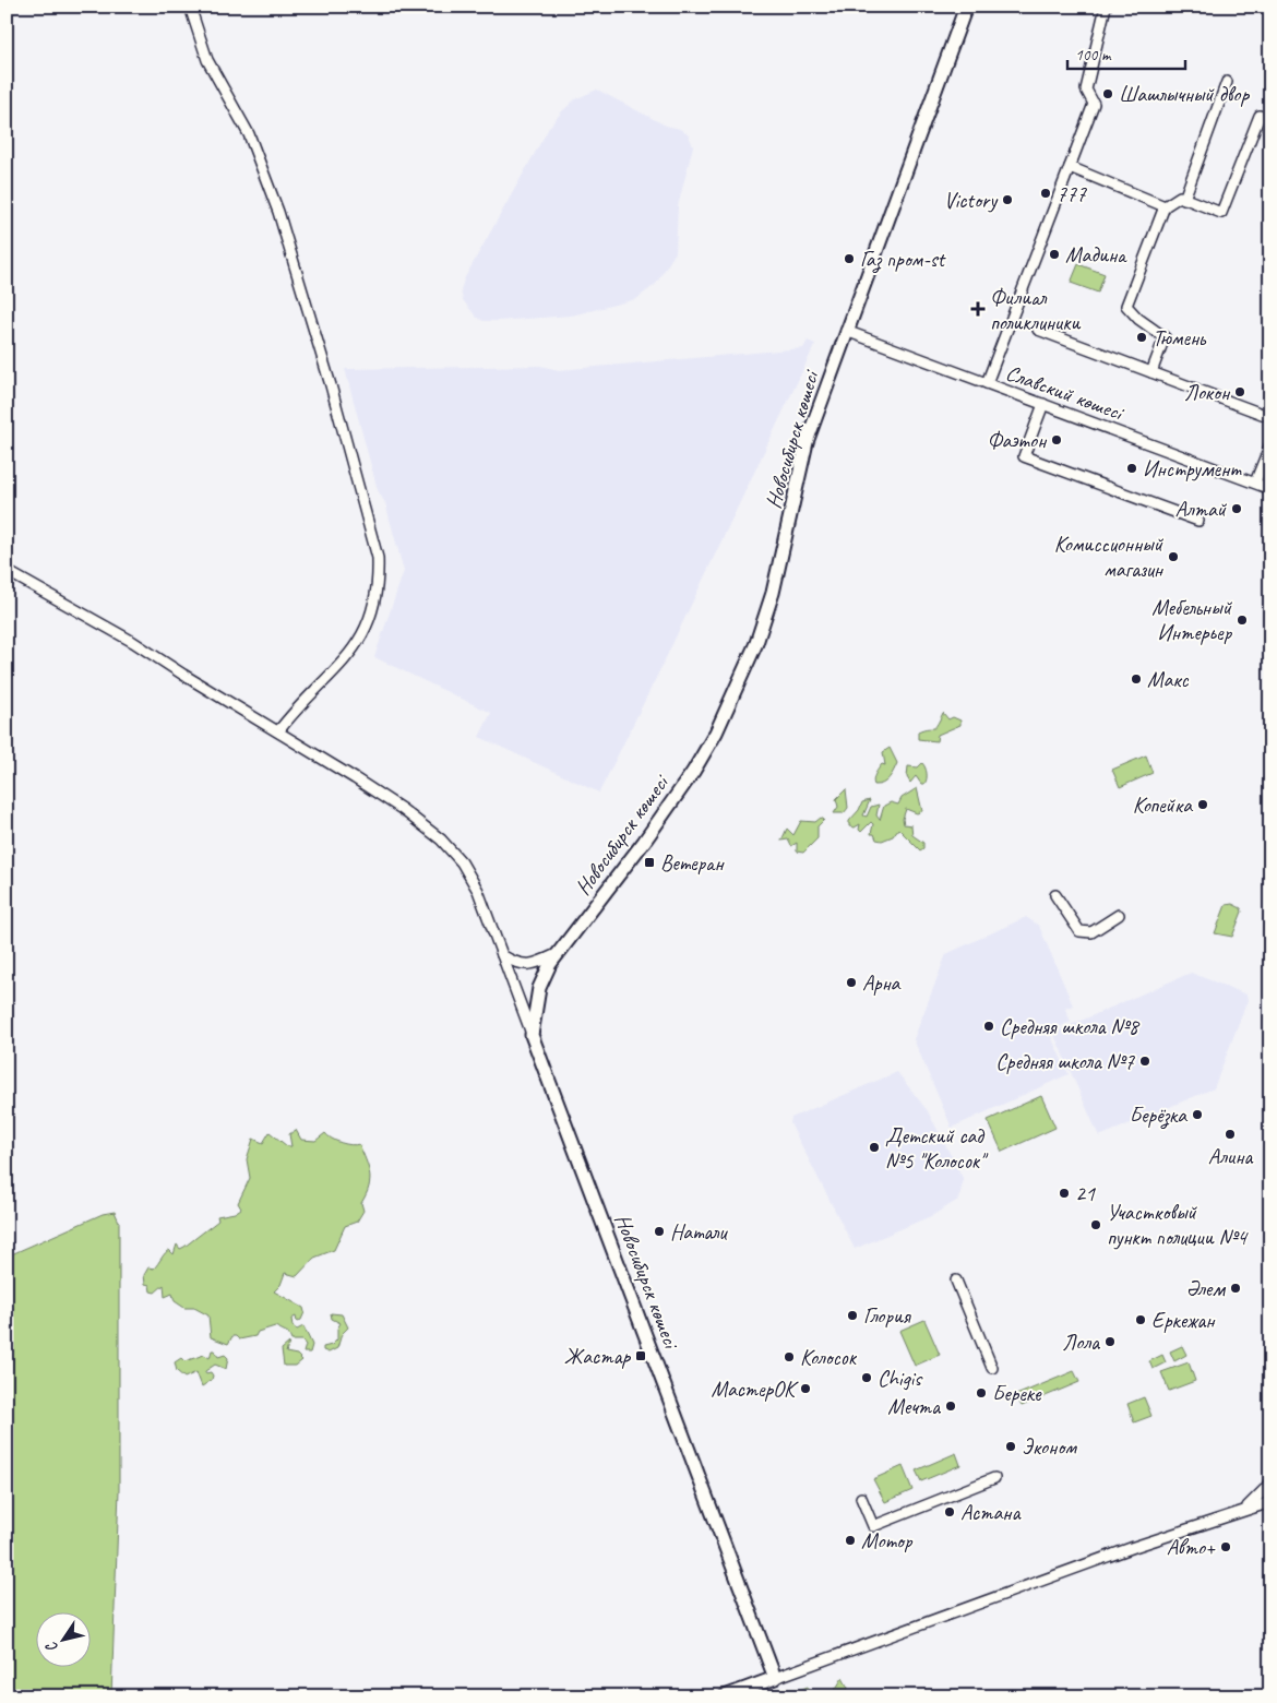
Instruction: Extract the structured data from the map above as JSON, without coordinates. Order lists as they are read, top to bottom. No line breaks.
{"streets":{"main road":["Новосибирск көшесі"],"street":["Славский көшесі"]},"crossings":[["Славский көшесі","Новосибирск көшесі"]],"places":{"other":["Шашлычный двор","777","Victory","Мадина","Газ пром-st","Тюмень","Локон","Фаэтон","Инструмент","Алтай","Комиссионный магазин","Мебельный Интерьер","Макс","Копейка","Арна","Средняя школа №8","Средняя школа №7","Берёзка","Алина","Детский сад №5 \"Колосок\"","21","Участковый пункт полиции №4","Натали","Әлем","Глория","Еркежан","Лола","Колосок","Chigis","МастерOK","Береке","Мечта","Эконом","Астана","Мотор","Авто+"],"health":["Филиал поликлиники"],"transit":["Ветеран","Жастар"]},"scale_bar":"100 m","north":"bottom left"}
